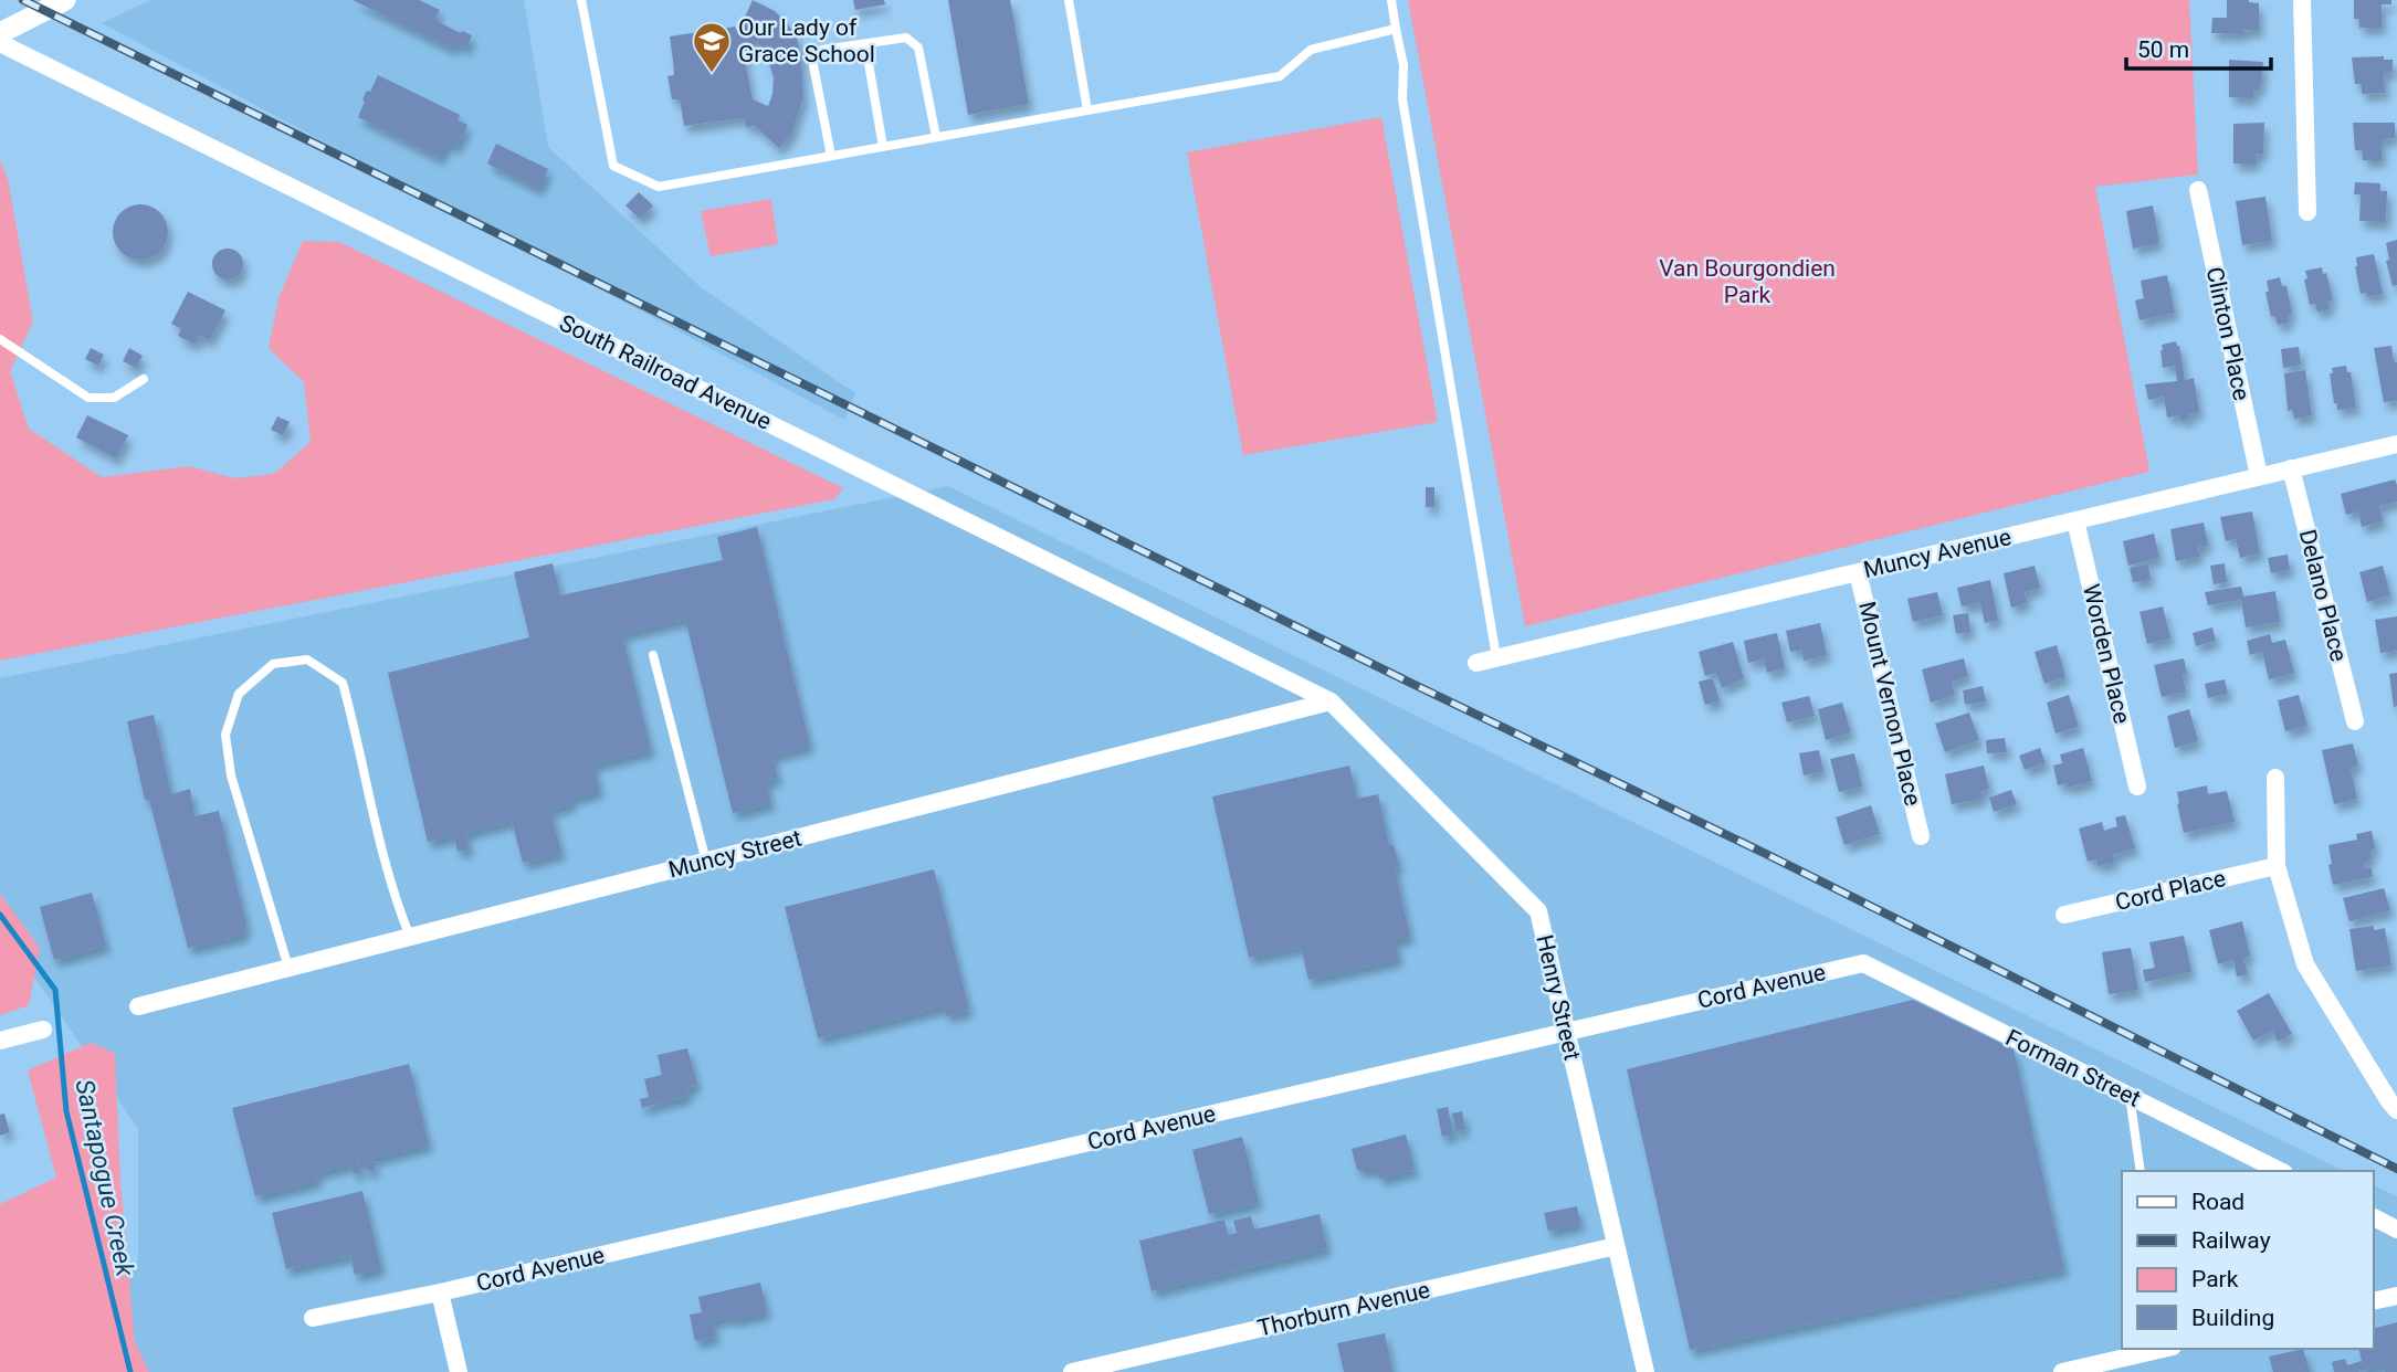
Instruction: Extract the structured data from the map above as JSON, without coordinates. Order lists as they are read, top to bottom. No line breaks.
{"streets":{"street":["Clinton Place","South Railroad Avenue","Muncy Avenue","Delano Place","Worden Place","Mount Vernon Place","Muncy Street","Cord Place","Cord Avenue","Henry Street","Forman Street","Thorburn Avenue"]},"crossings":[["Clinton Place","Muncy Avenue"],["South Railroad Avenue","Muncy Street"],["South Railroad Avenue","Henry Street"],["Muncy Avenue","Delano Place"],["Muncy Avenue","Worden Place"],["Muncy Avenue","Mount Vernon Place"],["Muncy Street","Henry Street"],["Cord Avenue","Henry Street"],["Cord Avenue","Forman Street"],["Henry Street","Thorburn Avenue"]],"water":["Santapogue Creek"],"parks":["Van Bourgondien Park"],"places":{"school or university":["Our Lady of Grace School"]},"legend":["Road","Railway","Park","Building"],"scale_bar":"50 m"}
